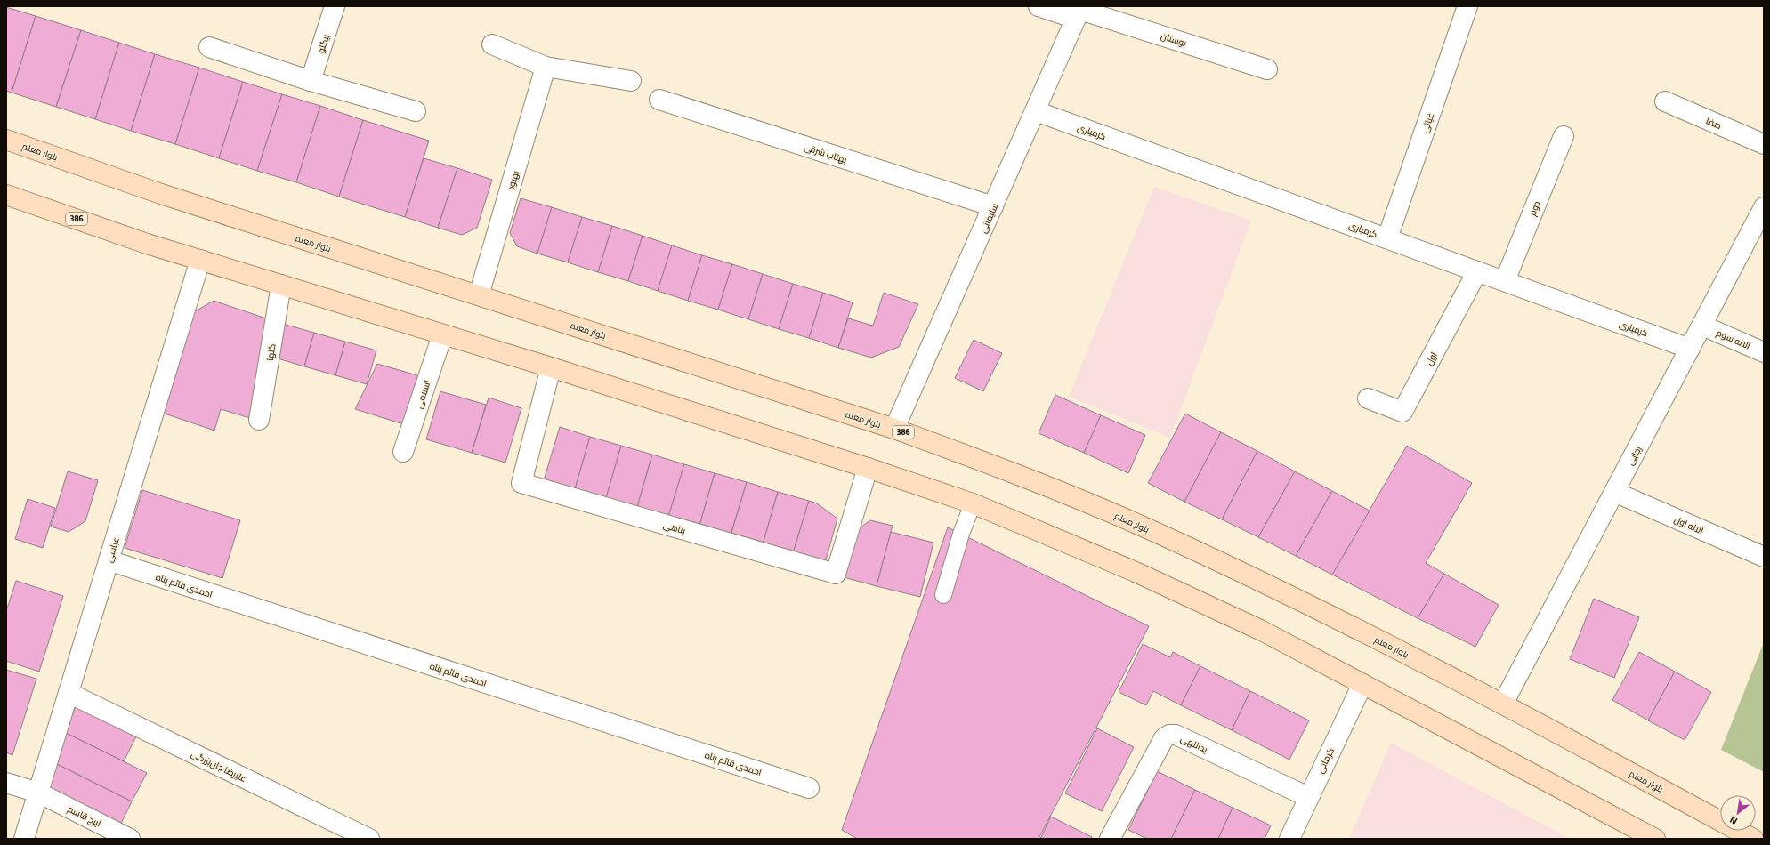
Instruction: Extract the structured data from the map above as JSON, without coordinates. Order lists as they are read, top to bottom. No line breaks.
{"streets":{"main road":["بلوار معلم","386"],"street":["بوستان","بیگلو","غیاثی","صفا","کرمیاری","بهتاب شرقی","بهبود","دوم","سلیمانی","آلاله سوم","گلها","اول","اسلامی","رجایی","آلاله اول","پناهی","عباسی","احمدی قائم پناه","یداللهی","کرمانی","علیرضا جان‌بزرگی","ایرج قاسم"]},"crossings":[["بوستان","سلیمانی"],["غیاثی","کرمیاری"],["کرمیاری","دوم"],["کرمیاری","سلیمانی"],["کرمیاری","اول"],["کرمیاری","رجایی"],["بلوار معلم","بهبود"],["بلوار معلم","سلیمانی"],["بلوار معلم","رجایی"],["بهتاب شرقی","سلیمانی"],["386","گلها"],["386","اسلامی"],["386","پناهی"],["386","عباسی"],["386","کرمانی"],["آلاله سوم","رجایی"],["رجایی","آلاله اول"],["عباسی","احمدی قائم پناه"],["عباسی","علیرضا جان‌بزرگی"],["عباسی","ایرج قاسم"],["یداللهی","کرمانی"]],"north":"bottom left"}
